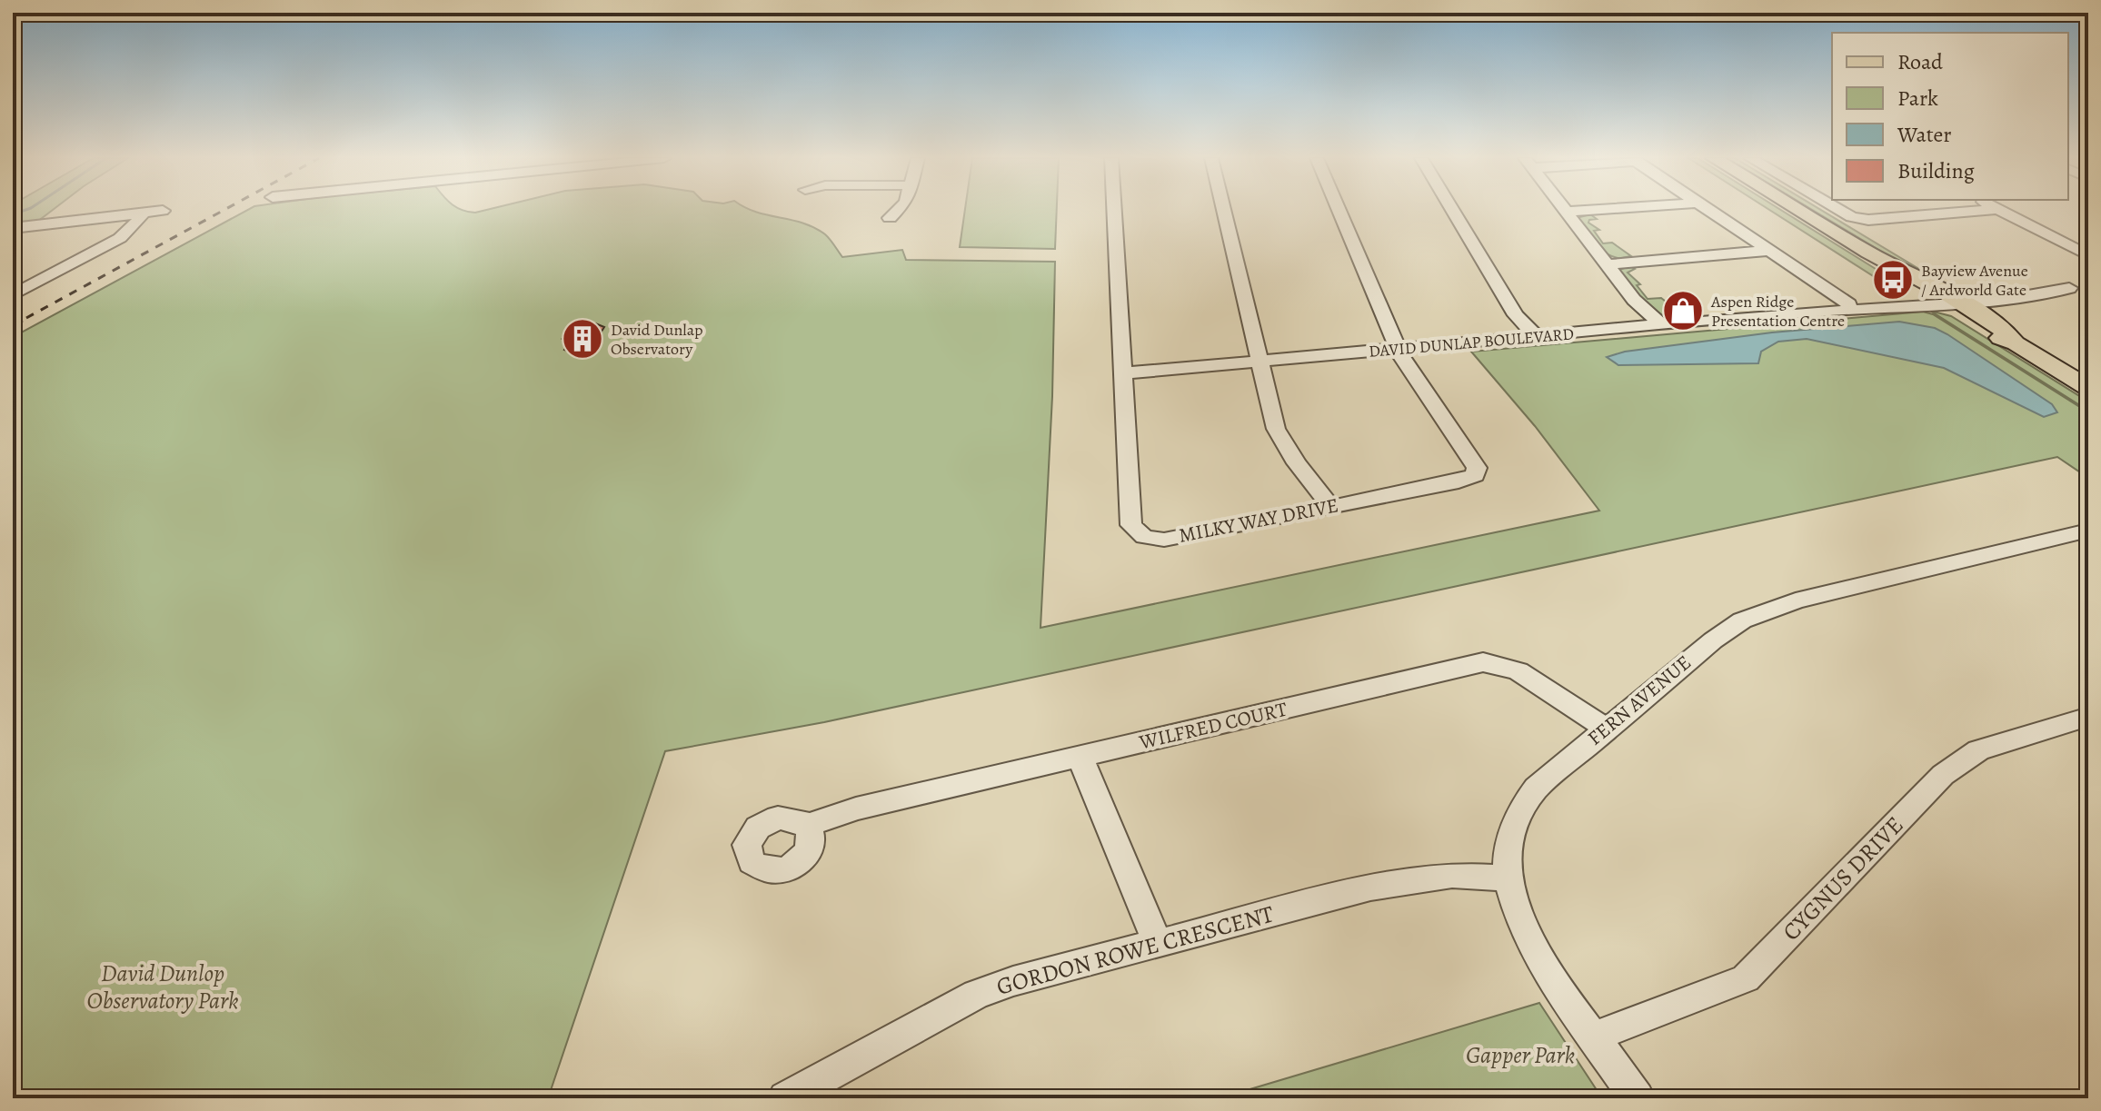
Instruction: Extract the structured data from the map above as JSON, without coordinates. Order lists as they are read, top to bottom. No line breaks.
{"streets":{"street":["DAVID DUNLAP BOULEVARD","MILKY WAY DRIVE","FERN AVENUE","WILFRED COURT","CYGNUS DRIVE","GORDON ROWE CRESCENT"]},"crossings":[["DAVID DUNLAP BOULEVARD","MILKY WAY DRIVE"],["FERN AVENUE","WILFRED COURT"],["FERN AVENUE","CYGNUS DRIVE"],["FERN AVENUE","GORDON ROWE CRESCENT"]],"parks":["David Dunlop Observatory Park","Gapper Park"],"places":{"bus stop":["Bayview Avenue / Ardworld Gate"],"shop":["Aspen Ridge Presentation Centre"],"building":["David Dunlap Observatory"]},"legend":["Road","Park","Water","Building"]}
